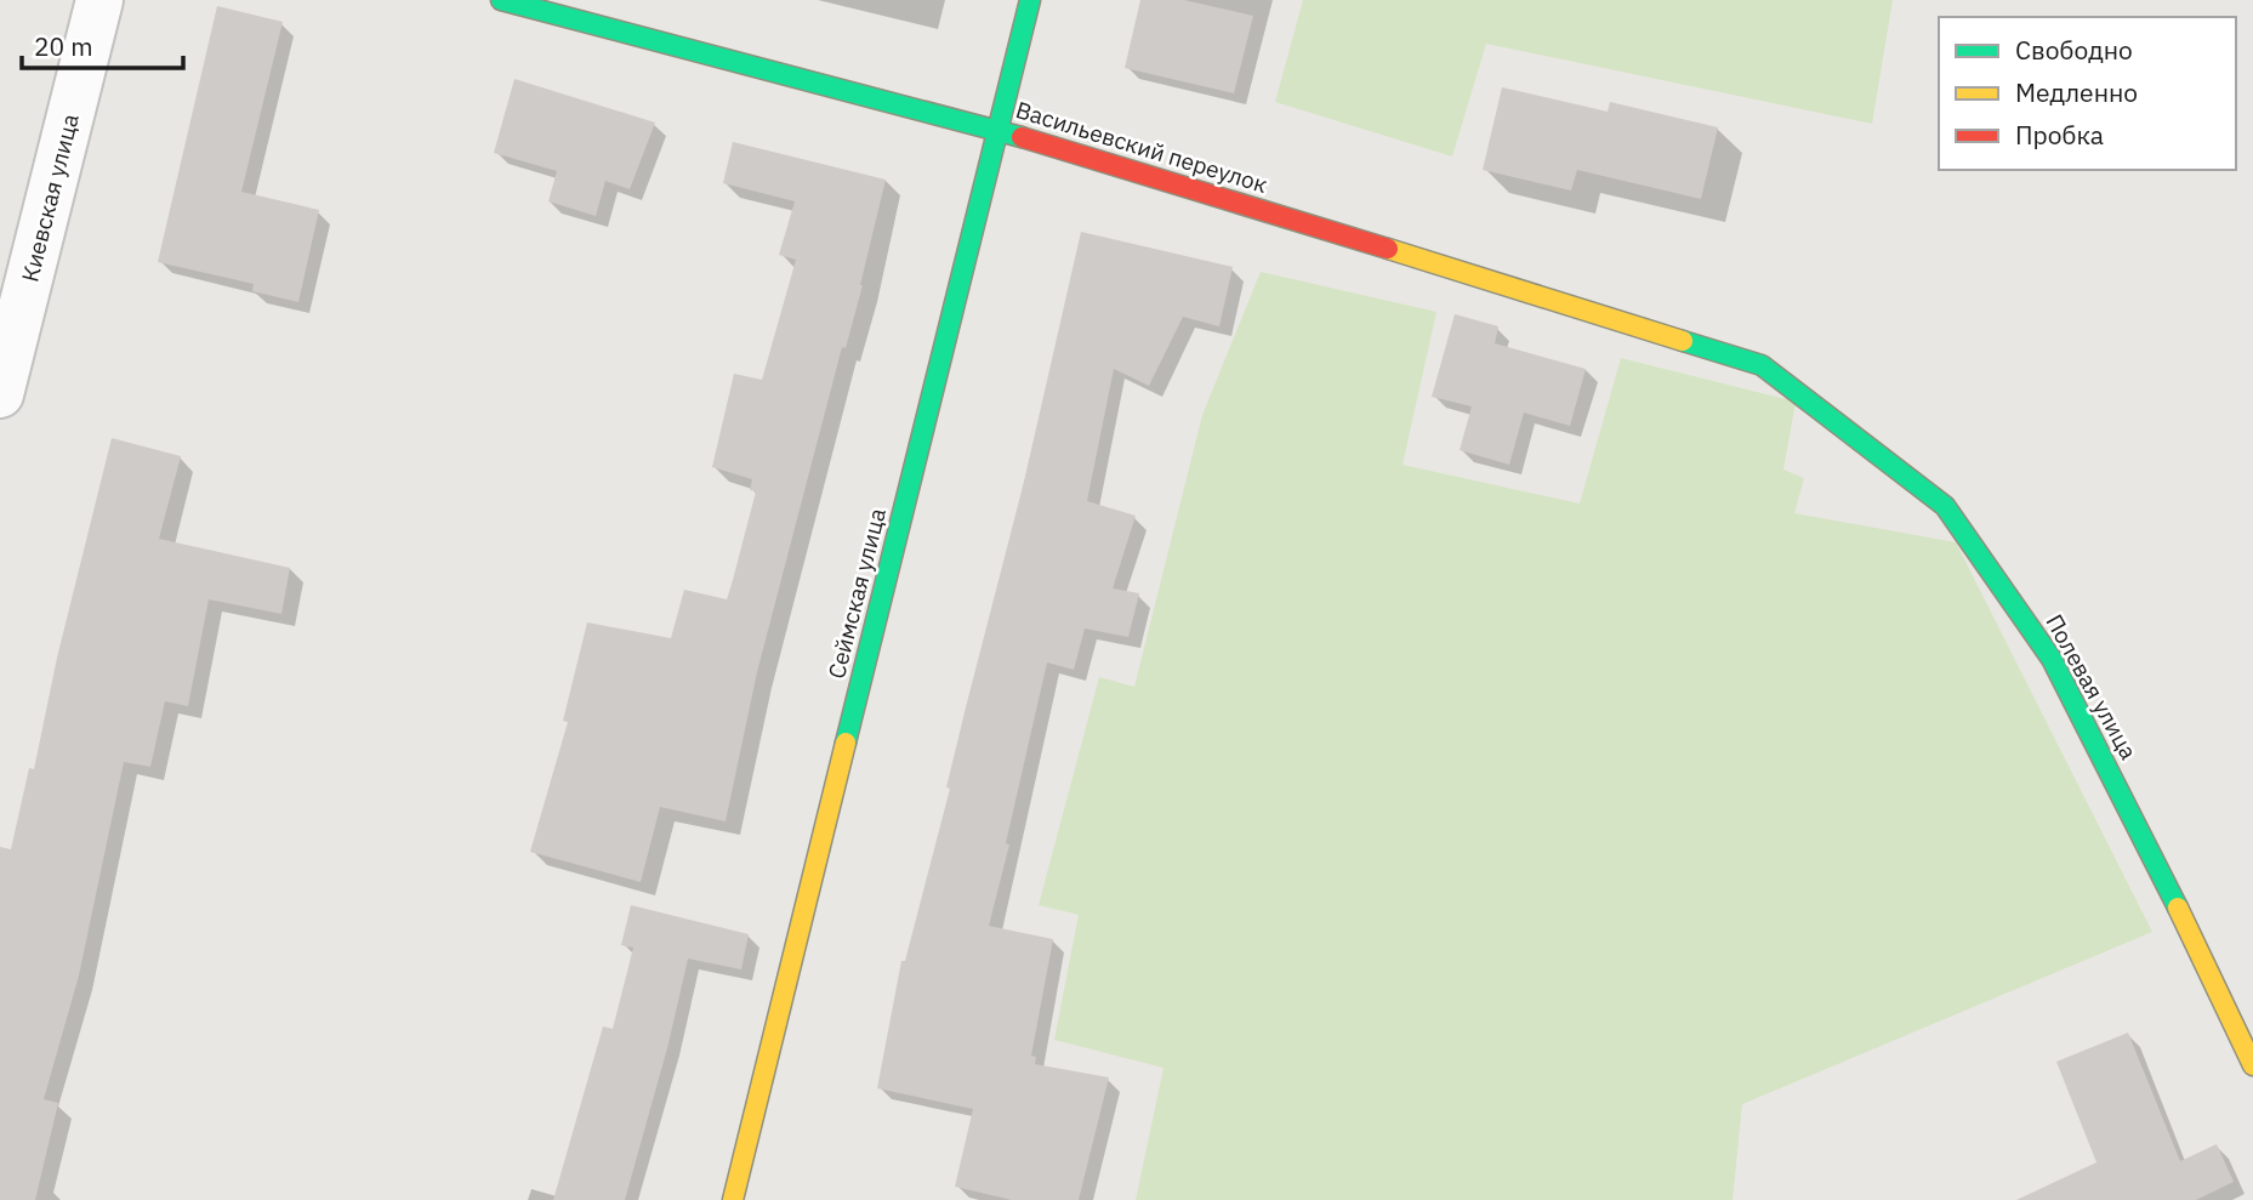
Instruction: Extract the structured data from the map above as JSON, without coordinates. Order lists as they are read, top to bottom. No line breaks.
{"streets":{"street":["Васильевский переулок","Киевская улица","Сеймская улица","Полевая улица"]},"crossings":[["Васильевский переулок","Сеймская улица"],["Васильевский переулок","Полевая улица"]],"legend":["Свободно","Медленно","Пробка"],"scale_bar":"20 m"}
